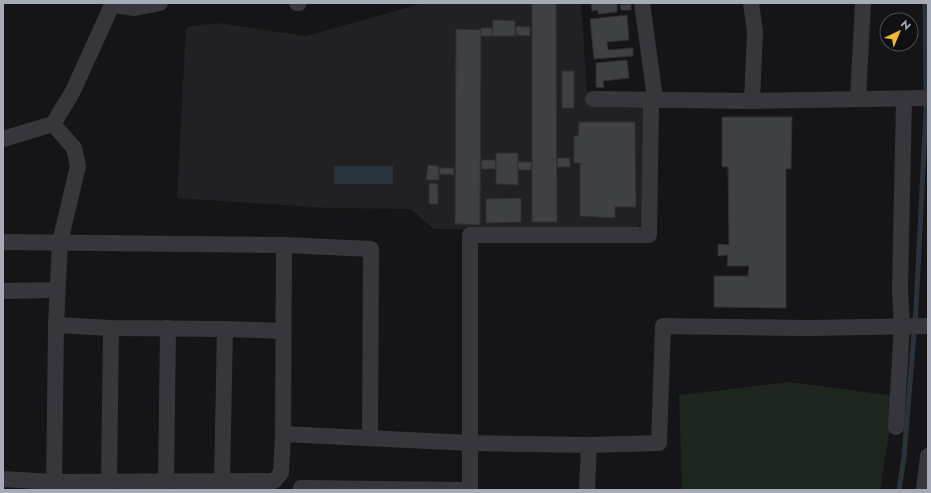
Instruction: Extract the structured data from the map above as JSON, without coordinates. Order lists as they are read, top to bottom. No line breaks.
{"north":"top right"}
